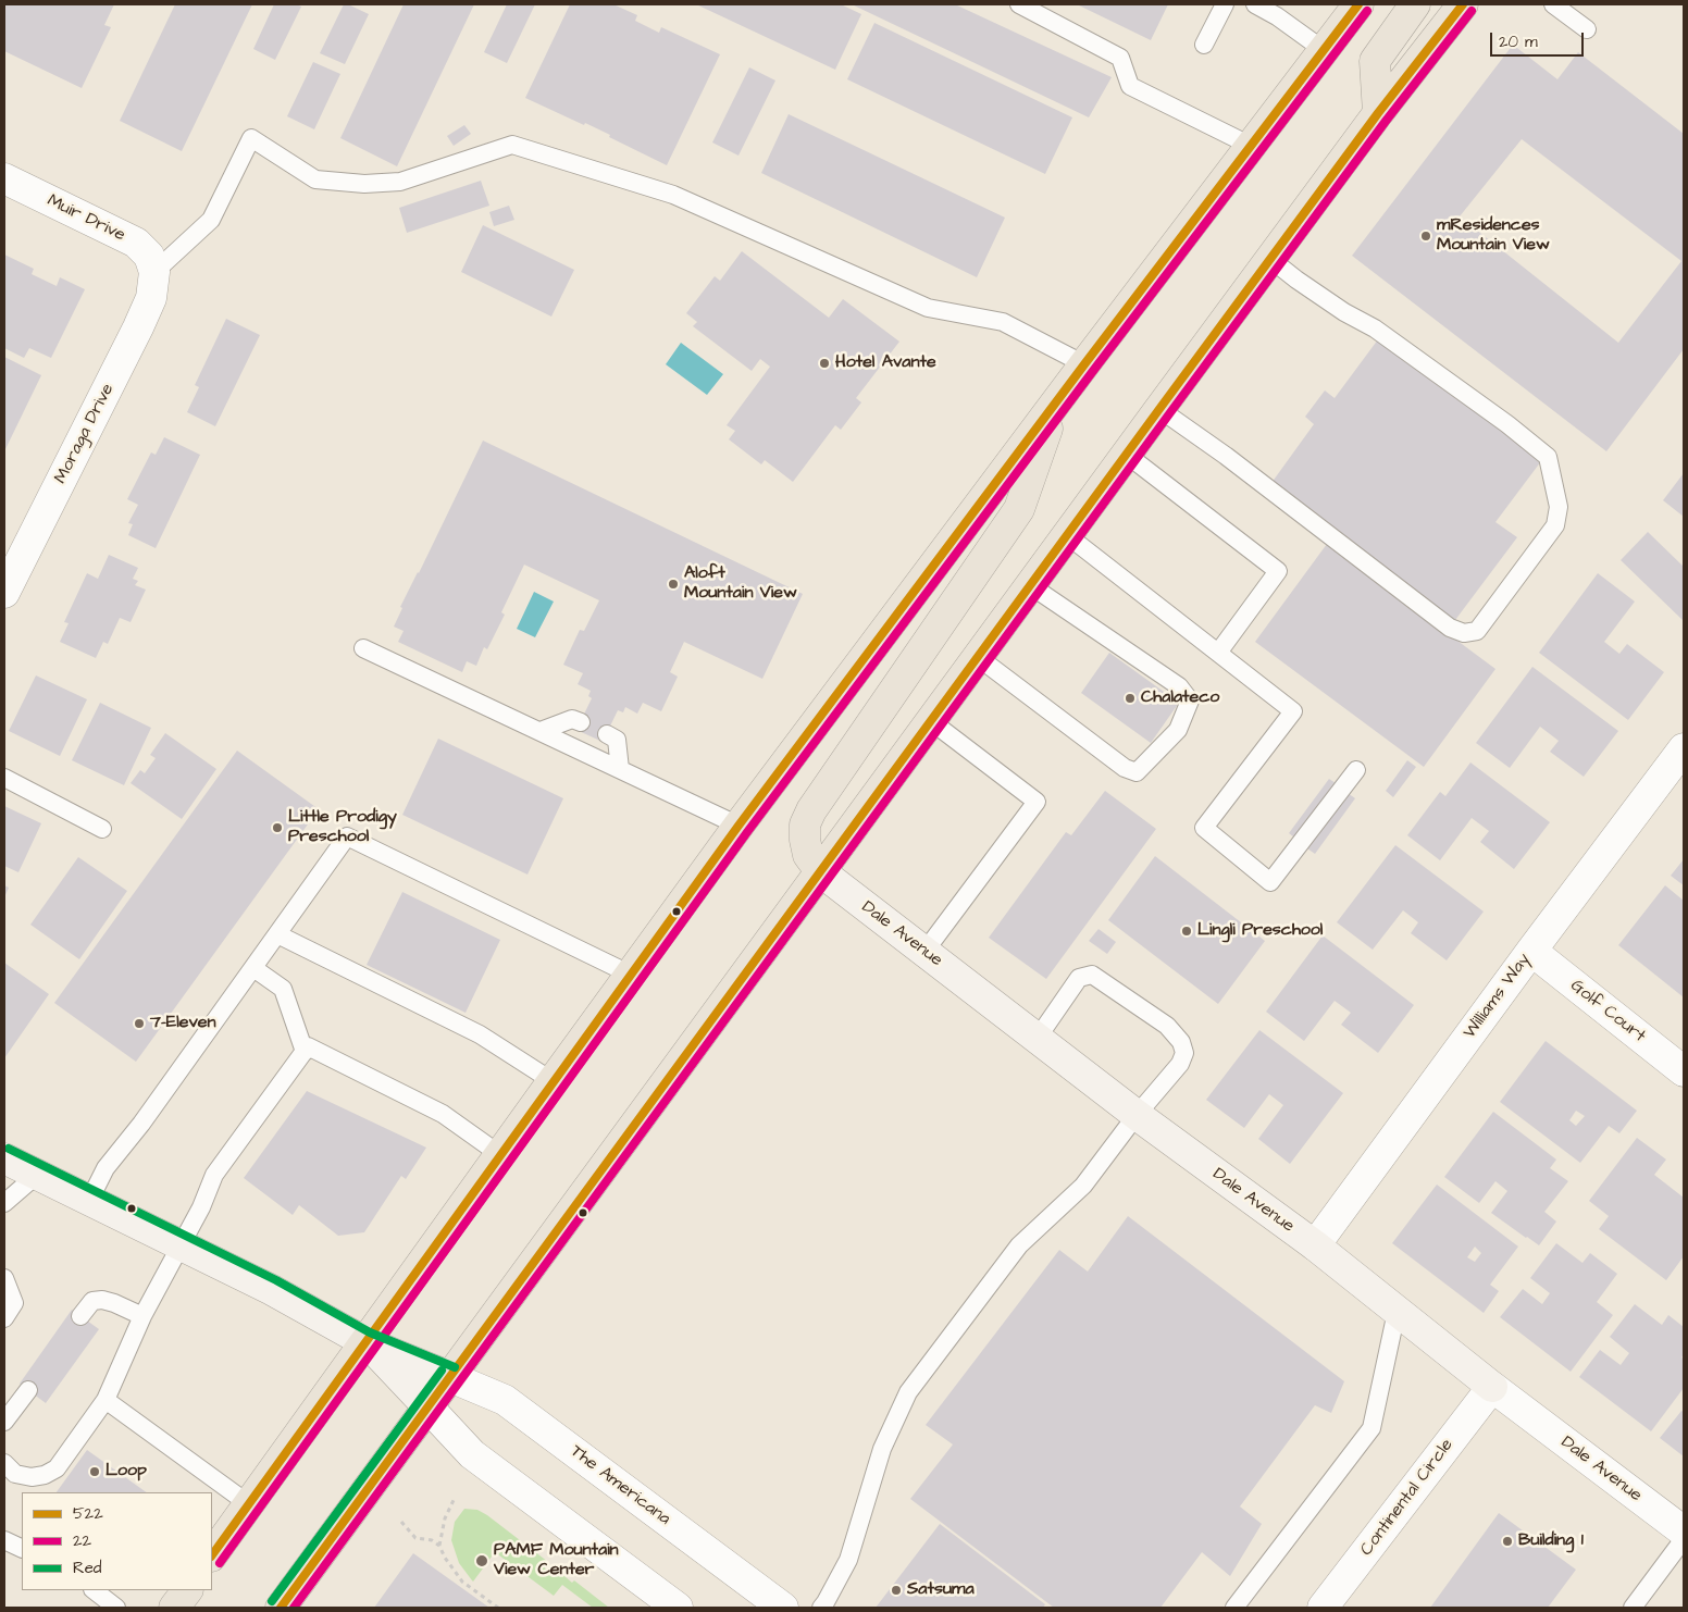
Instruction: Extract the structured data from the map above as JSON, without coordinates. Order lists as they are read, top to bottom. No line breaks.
{"streets":{"street":["Muir Drive","Moraga Drive","Dale Avenue","Williams Way","Golf Court","The Americana","Continental Circle"]},"crossings":[["Muir Drive","Moraga Drive"],["Dale Avenue","Williams Way"],["Dale Avenue","Continental Circle"],["Williams Way","Golf Court"]],"places":["mResidences Mountain View","Hotel Avante","Aloft Mountain View","Chalateco","Little Prodigy Preschool","Lingli Preschool","7-Eleven","Loop","Building 1","PAMF Mountain View Center","Satsuma"],"lines":["transit line 522","transit line 22","transit line Red"],"legend":["522","22","Red"],"scale_bar":"20 m"}
